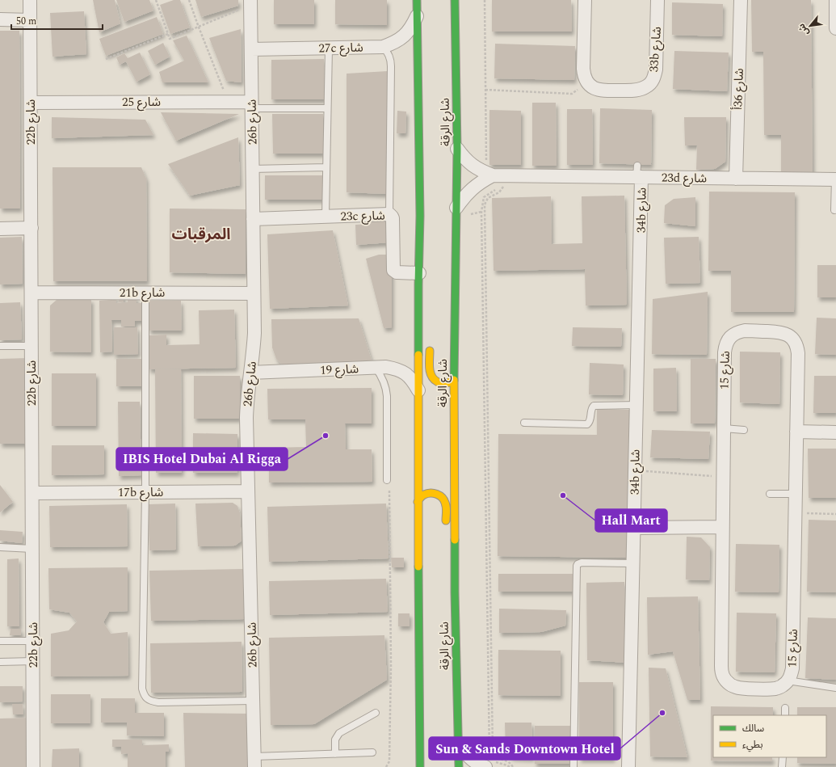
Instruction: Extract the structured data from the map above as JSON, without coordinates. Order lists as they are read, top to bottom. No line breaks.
{"streets":{"street":["27c شارع","33b شارع","شارع 36أ","شارع 25","22b شارع","26b شارع","شارع الرقة","23d شارع","34b شارع","23c شارع","21b شارع","شارع 19","شارع 15","17b شارع"]},"crossings":[["27c شارع","26b شارع"],["27c شارع","شارع الرقة"],["شارع 36أ","23d شارع"],["شارع 25","22b شارع"],["شارع 25","26b شارع"],["22b شارع","21b شارع"],["22b شارع","17b شارع"],["26b شارع","23c شارع"],["26b شارع","21b شارع"],["26b شارع","شارع 19"],["26b شارع","17b شارع"],["شارع الرقة","23d شارع"],["شارع الرقة","23c شارع"],["شارع الرقة","شارع 19"],["23d شارع","34b شارع"]],"districts":["المرقبات"],"places":["IBIS Hotel Dubai Al Rigga","Hall Mart","Sun & Sands Downtown Hotel"],"legend":["سالك","بطيء"],"scale_bar":"50 m","north":"bottom left"}
